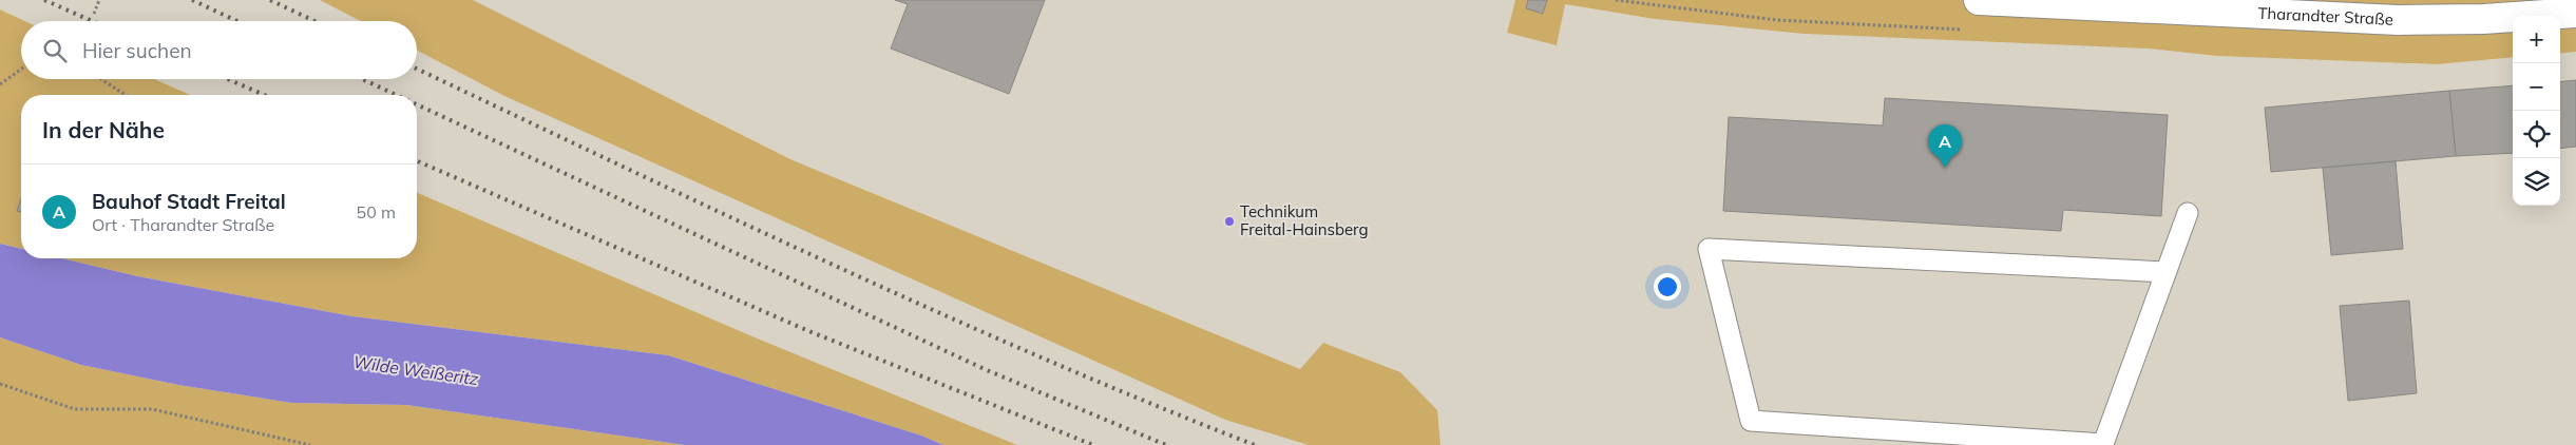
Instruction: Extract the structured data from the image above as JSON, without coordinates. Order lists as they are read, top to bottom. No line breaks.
{"streets":{"main road":["Tharandter Straße"]},"water":["Wilde Weißeritz"],"places":["Technikum Freital-Hainsberg"],"page":{"map_buttons":["+","−"],"search":"Hier suchen","heading":"In der Nähe","pins":"A","list":[{"mark":"A","name":"Bauhof Stadt Freital","note":"Ort · Tharandter Straße","value":"50 m"}]}}
